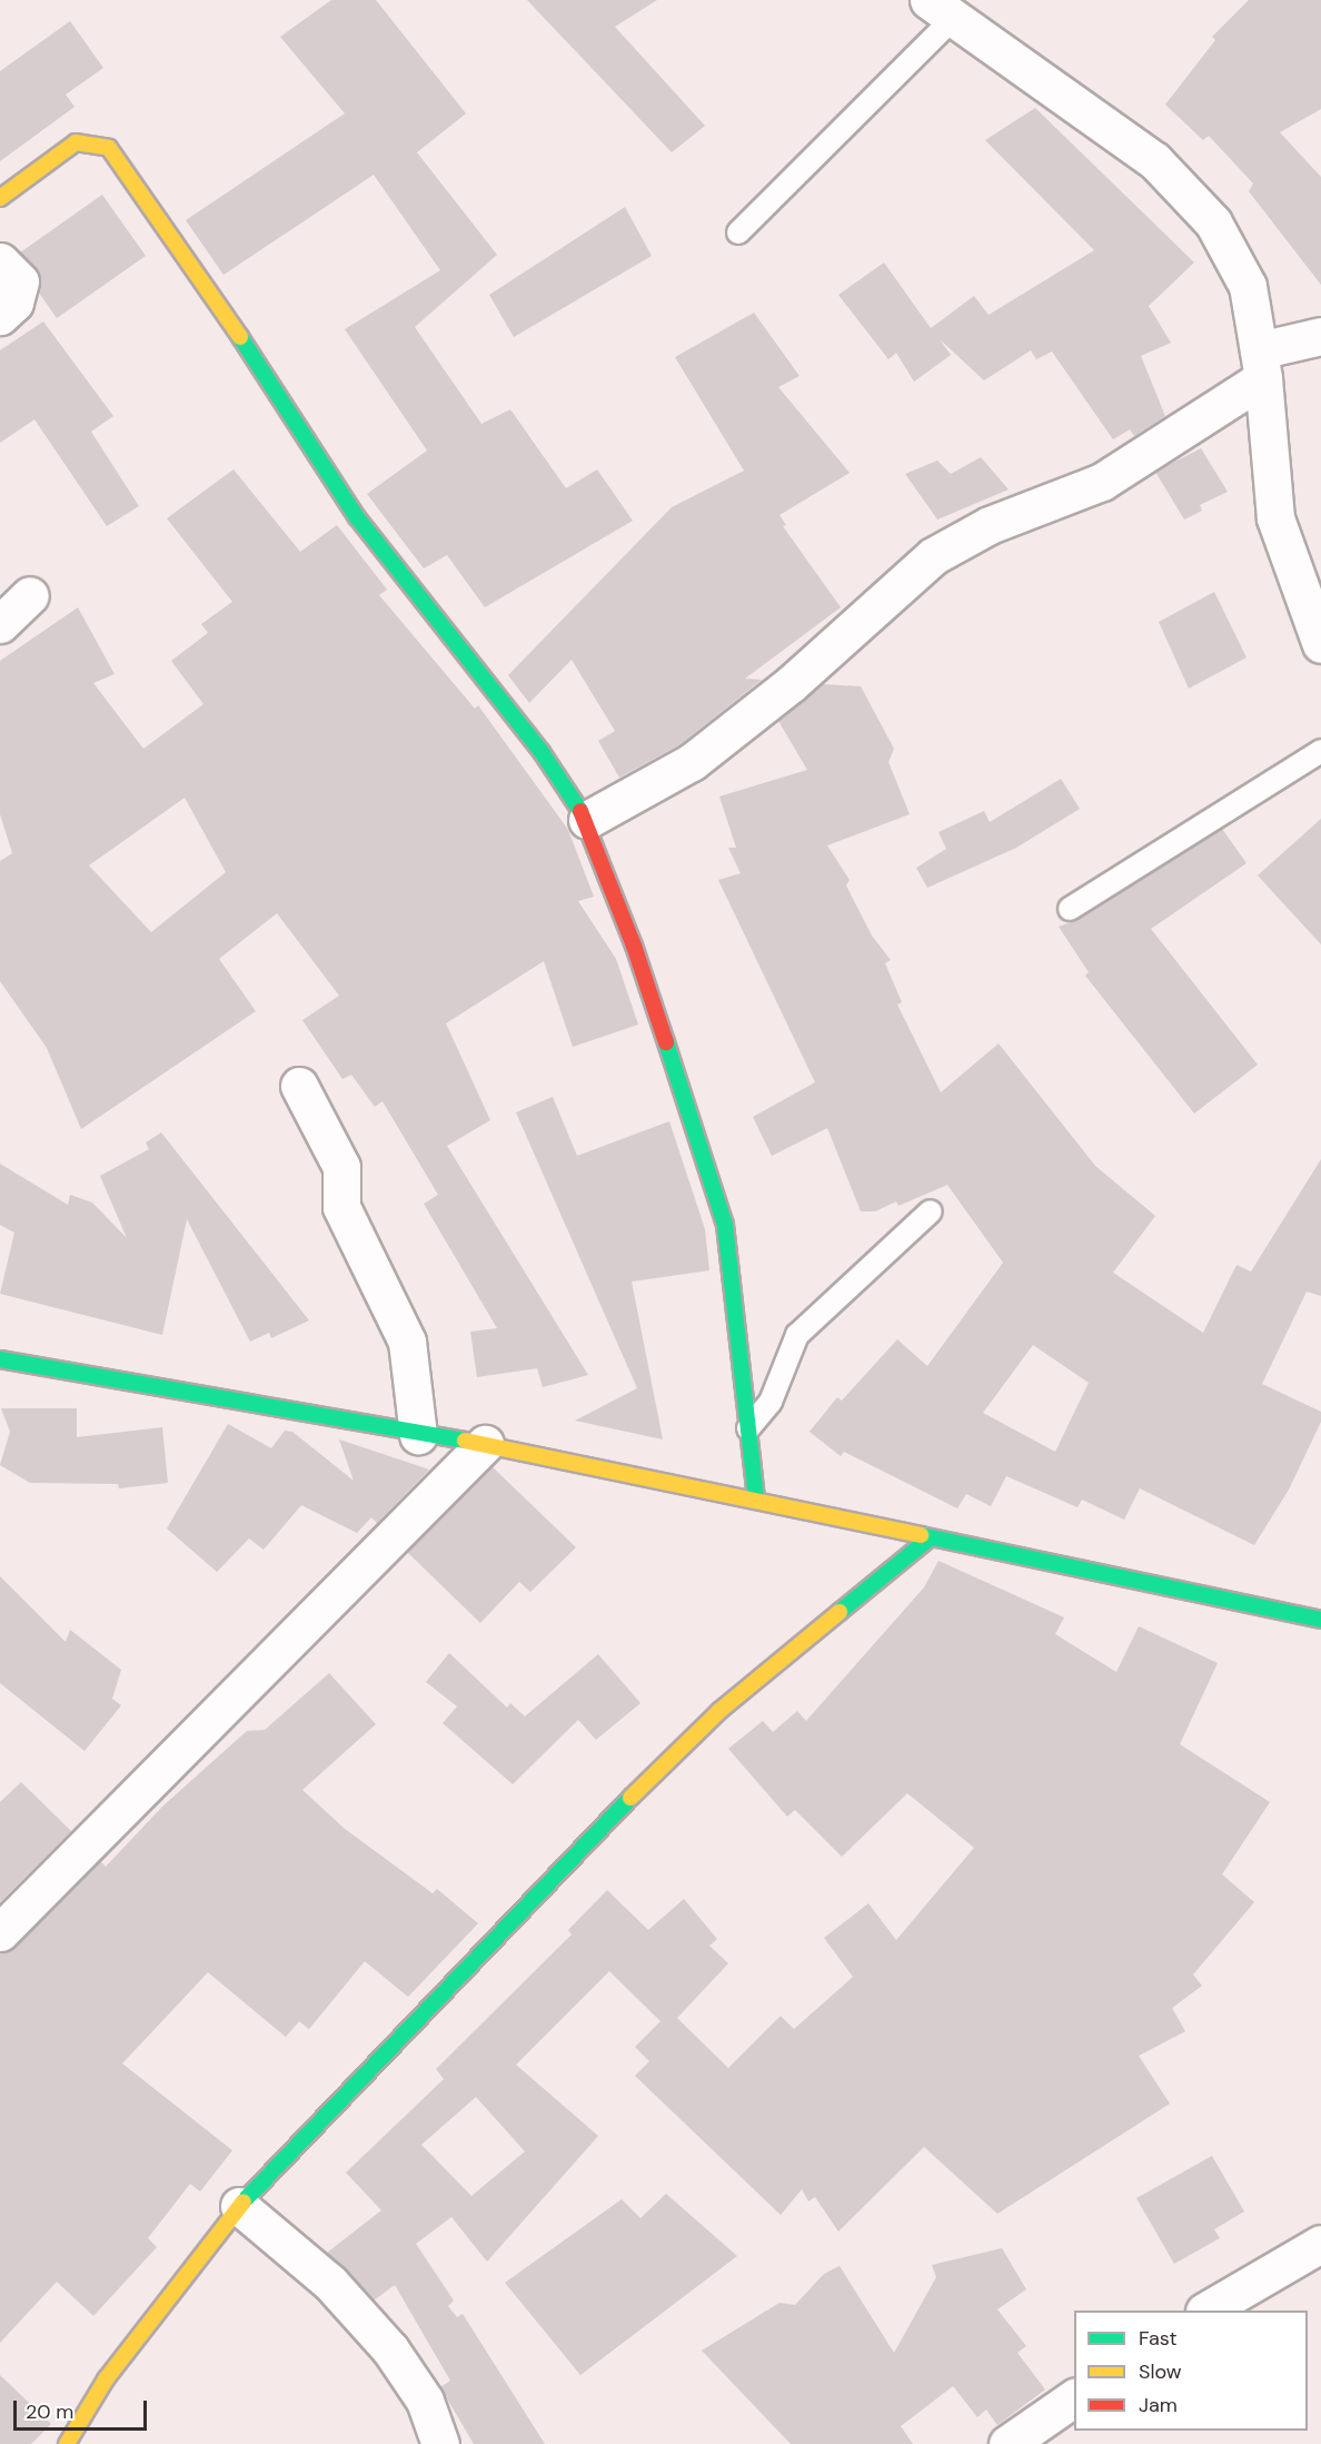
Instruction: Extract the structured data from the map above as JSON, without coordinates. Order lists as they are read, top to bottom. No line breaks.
{"legend":["Fast","Slow","Jam"],"scale_bar":"20 m"}
